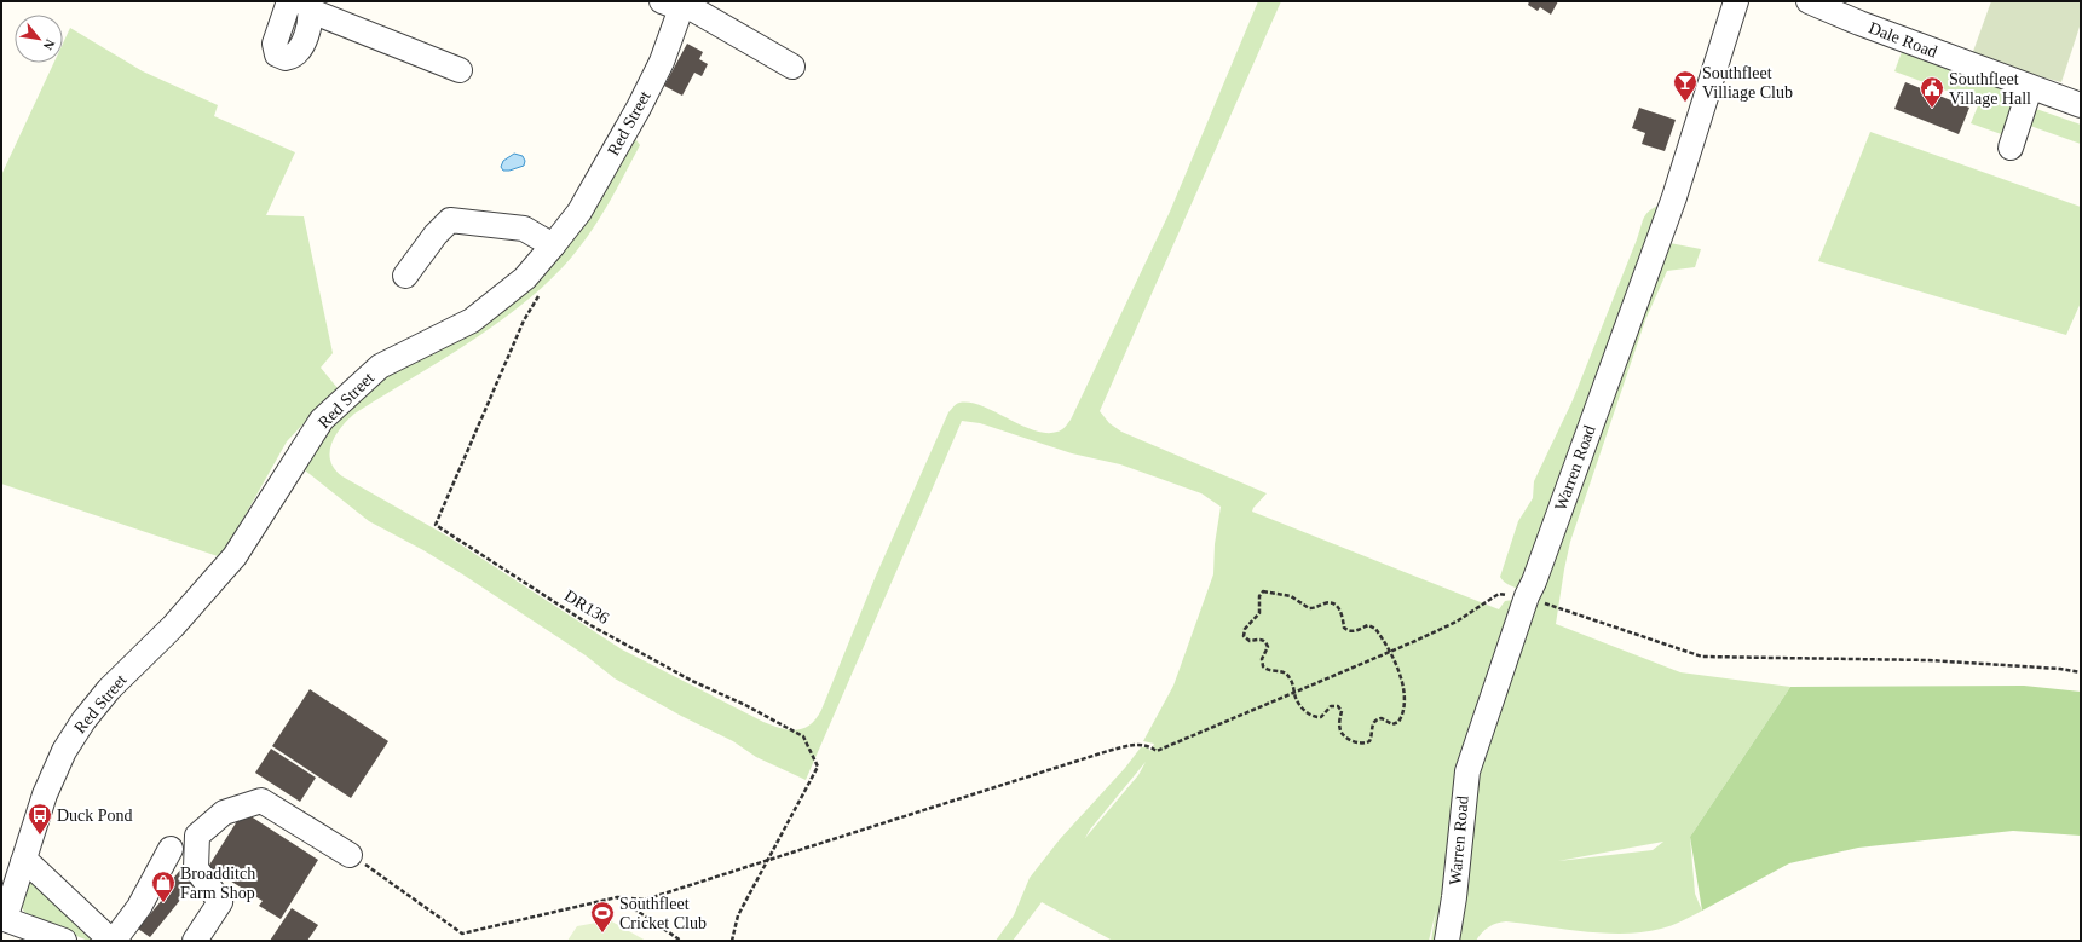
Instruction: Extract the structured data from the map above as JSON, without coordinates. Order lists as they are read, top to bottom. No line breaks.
{"streets":{"street":["Dale Road","Red Street","Warren Road"],"path":["DR136"]},"places":{"bar":["Southfleet Villiage Club"],"public building":["Southfleet Village Hall"],"bus stop":["Duck Pond"],"shop":["Broadditch Farm Shop"],"sports":["Southfleet Cricket Club"]},"north":"bottom right"}
